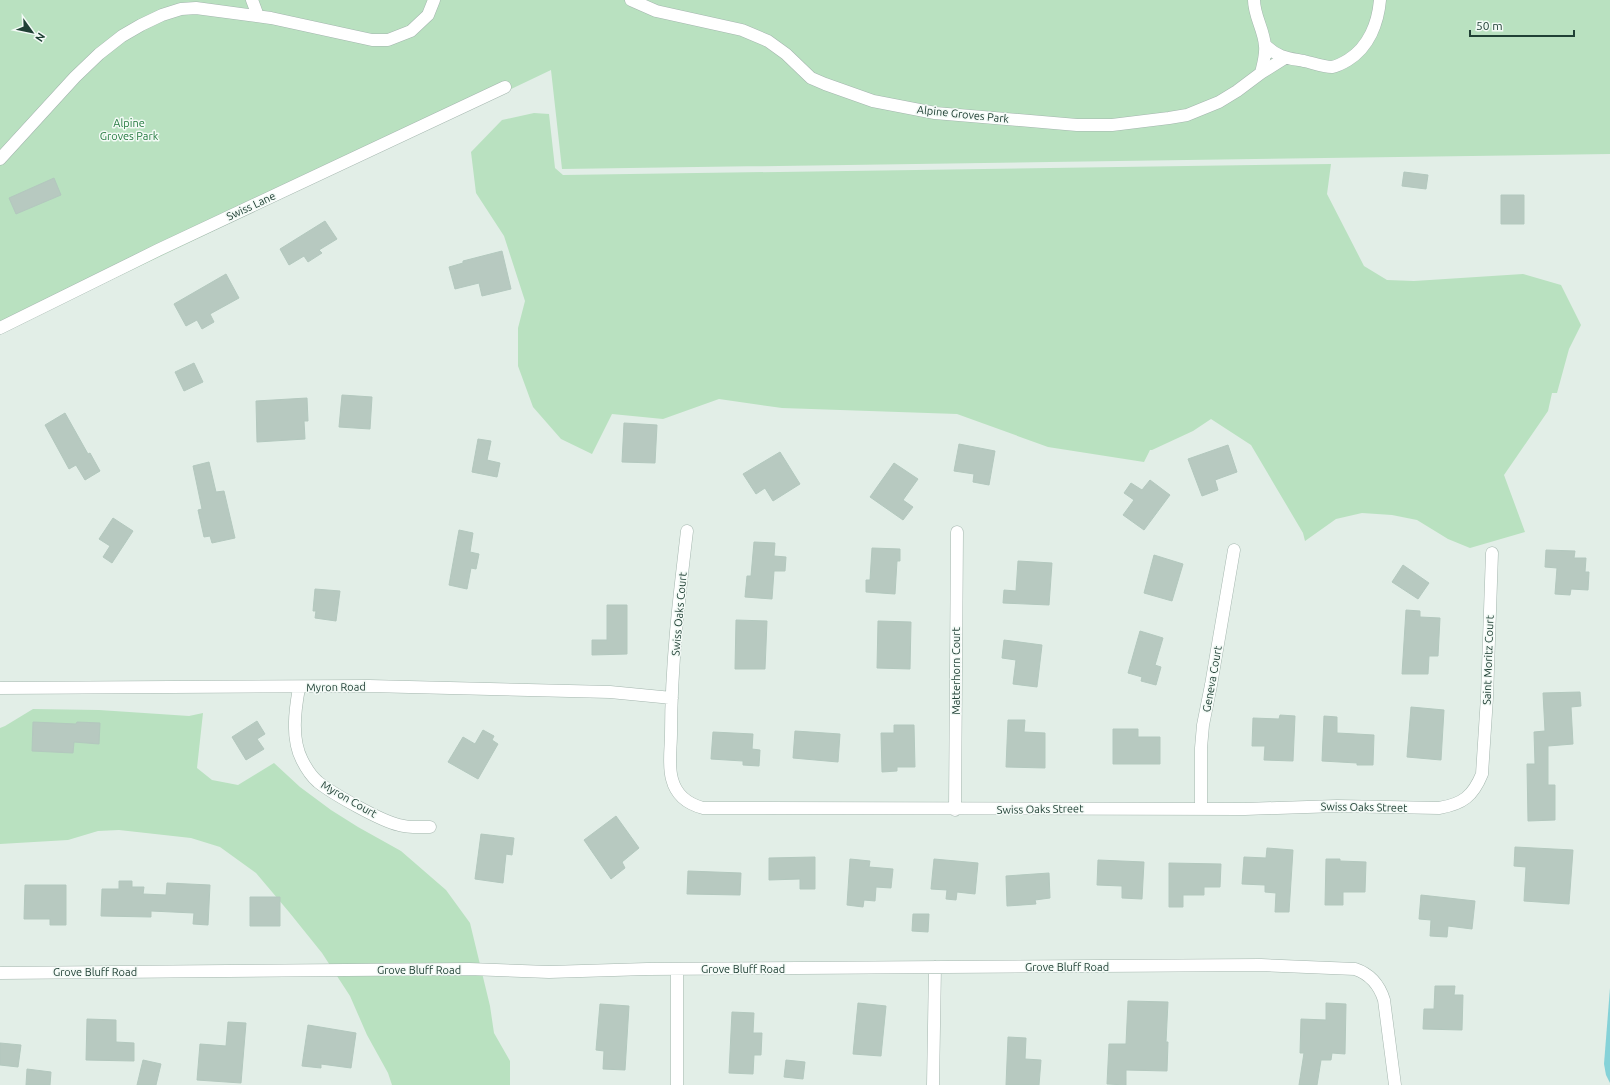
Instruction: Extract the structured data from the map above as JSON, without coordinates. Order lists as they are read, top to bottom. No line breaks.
{"streets":{"street":["Alpine Groves Park","Swiss Lane","Swiss Oaks Court","Saint Moritz Court","Matterhorn Court","Geneva Court","Myron Road","Myron Court","Swiss Oaks Street","Grove Bluff Road"]},"crossings":[["Swiss Oaks Court","Myron Road"],["Swiss Oaks Court","Swiss Oaks Street"],["Saint Moritz Court","Swiss Oaks Street"],["Matterhorn Court","Swiss Oaks Street"],["Geneva Court","Swiss Oaks Street"],["Myron Road","Myron Court"],["Myron Road","Swiss Oaks Street"]],"parks":["Alpine Groves Park"],"scale_bar":"50 m","north":"bottom right"}
